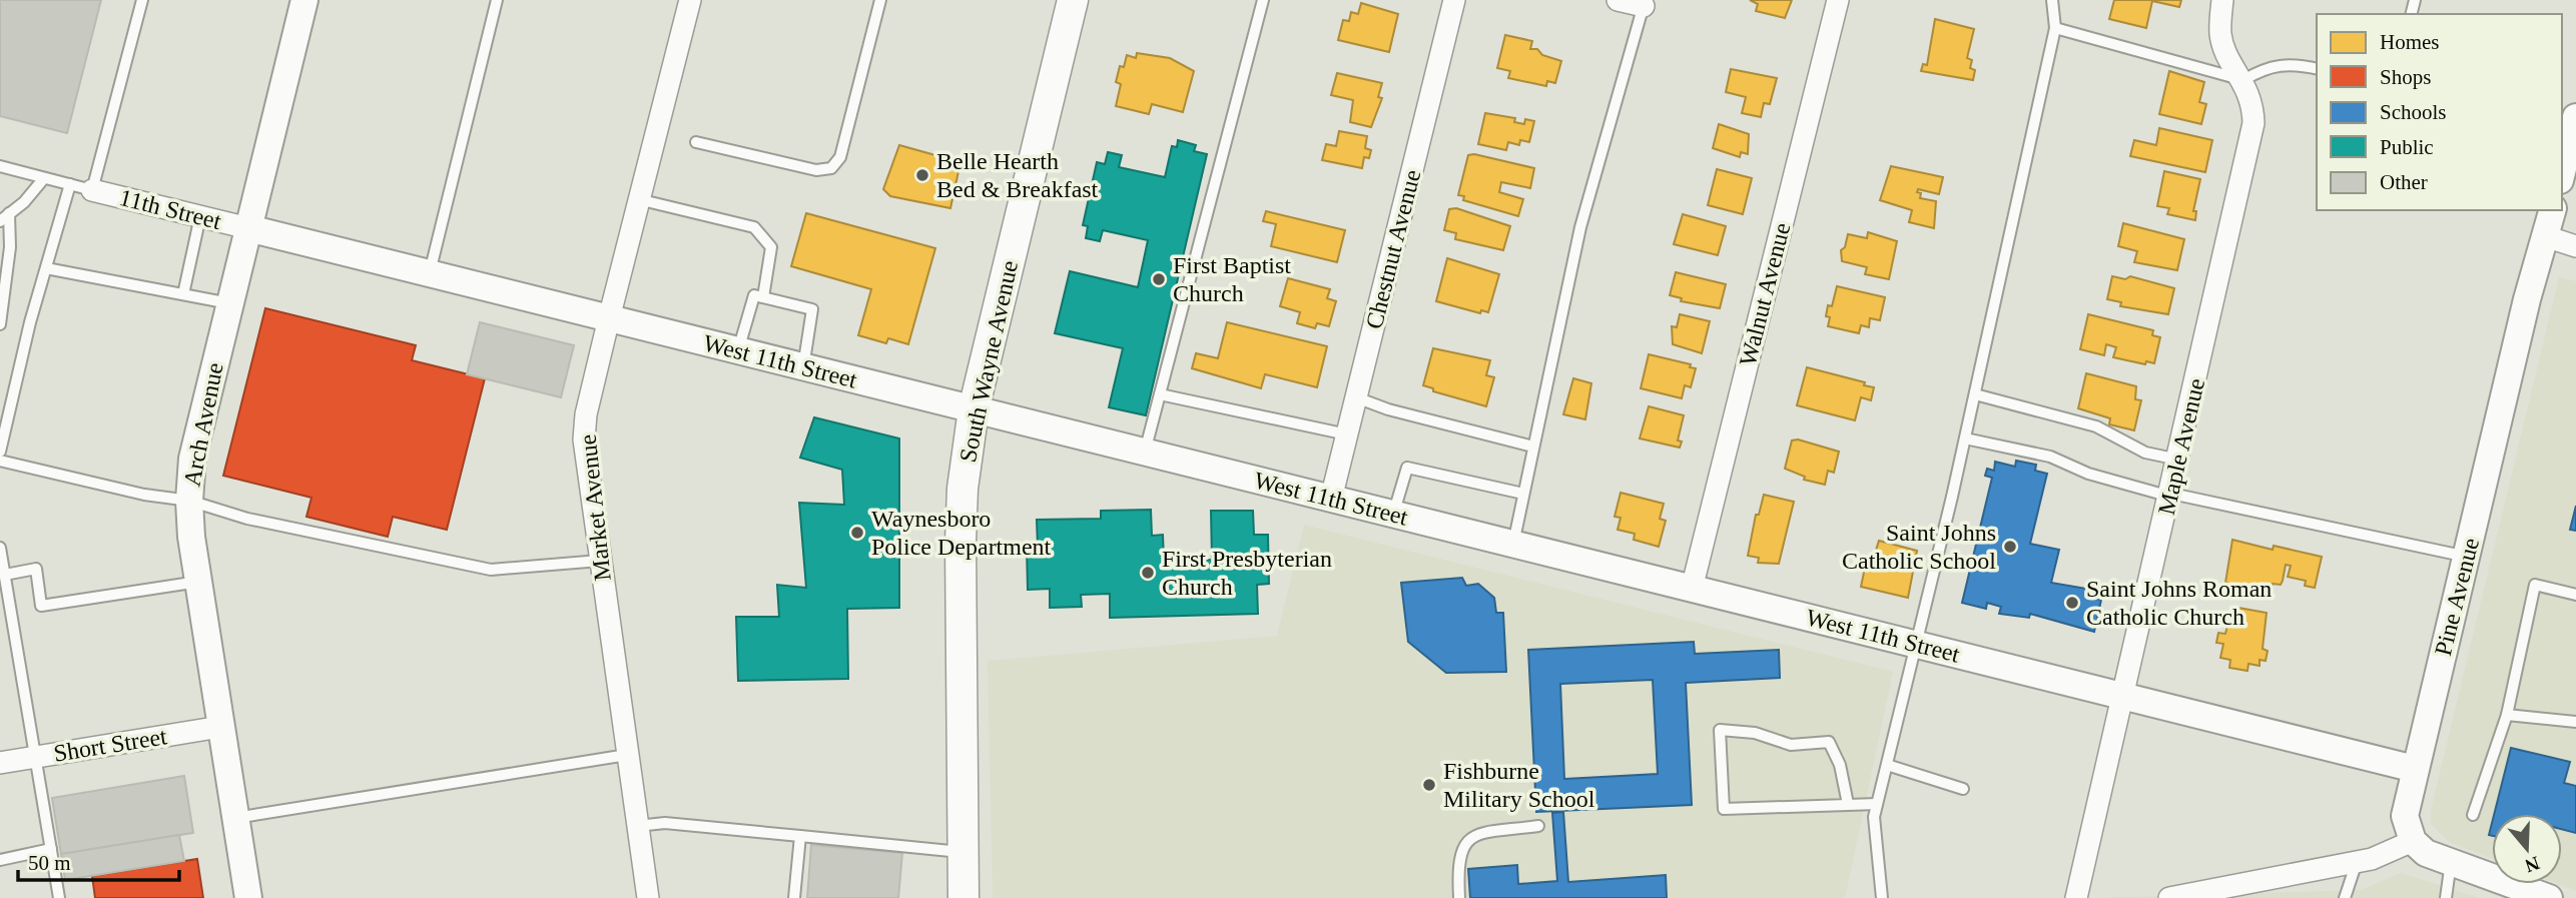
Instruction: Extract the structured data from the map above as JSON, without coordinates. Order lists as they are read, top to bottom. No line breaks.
{"streets":{"main road":["South Wayne Avenue"],"street":["11th Street","Chestnut Avenue","Walnut Avenue","West 11th Street","Arch Avenue","Maple Avenue","Market Avenue","Pine Avenue","Short Street"]},"crossings":[["11th Street","West 11th Street"],["11th Street","Arch Avenue"],["Chestnut Avenue","West 11th Street"],["Walnut Avenue","West 11th Street"],["West 11th Street","South Wayne Avenue"],["West 11th Street","Arch Avenue"],["West 11th Street","Maple Avenue"],["West 11th Street","Market Avenue"],["West 11th Street","Pine Avenue"],["Arch Avenue","Short Street"]],"places":["Belle Hearth Bed & Breakfast","First Baptist Church","Waynesboro Police Department","Saint Johns Catholic School","First Presbyterian Church","Saint Johns Roman Catholic Church","Fishburne Military School"],"legend":["Homes","Shops","Schools","Public","Other"],"scale_bar":"50 m","north":"bottom"}
